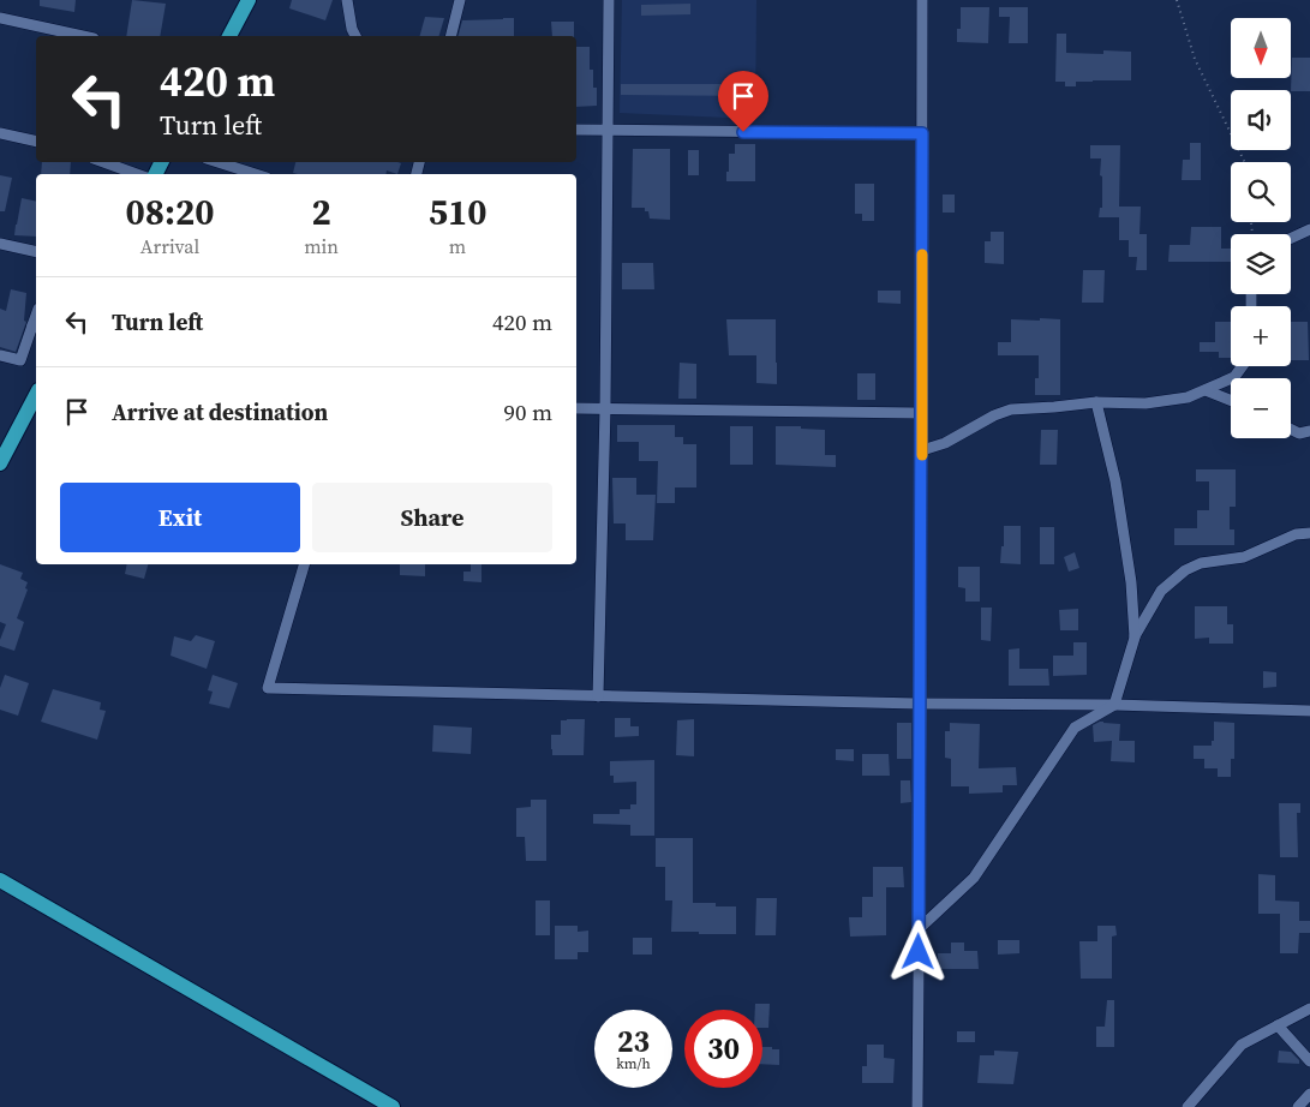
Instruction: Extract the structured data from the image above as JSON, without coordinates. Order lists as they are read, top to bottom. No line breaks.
{"north":"bottom","page":{"map_buttons":["+","−"],"turn":["420 m","Turn left"],"eta":["08:20","Arrival","2","min","510","m"],"list":[{"name":"Turn left","value":"420 m"},{"name":"Arrive at destination","value":"90 m"}],"buttons":["Exit","Share"],"speed":"23 km/h","limit":"30"}}
